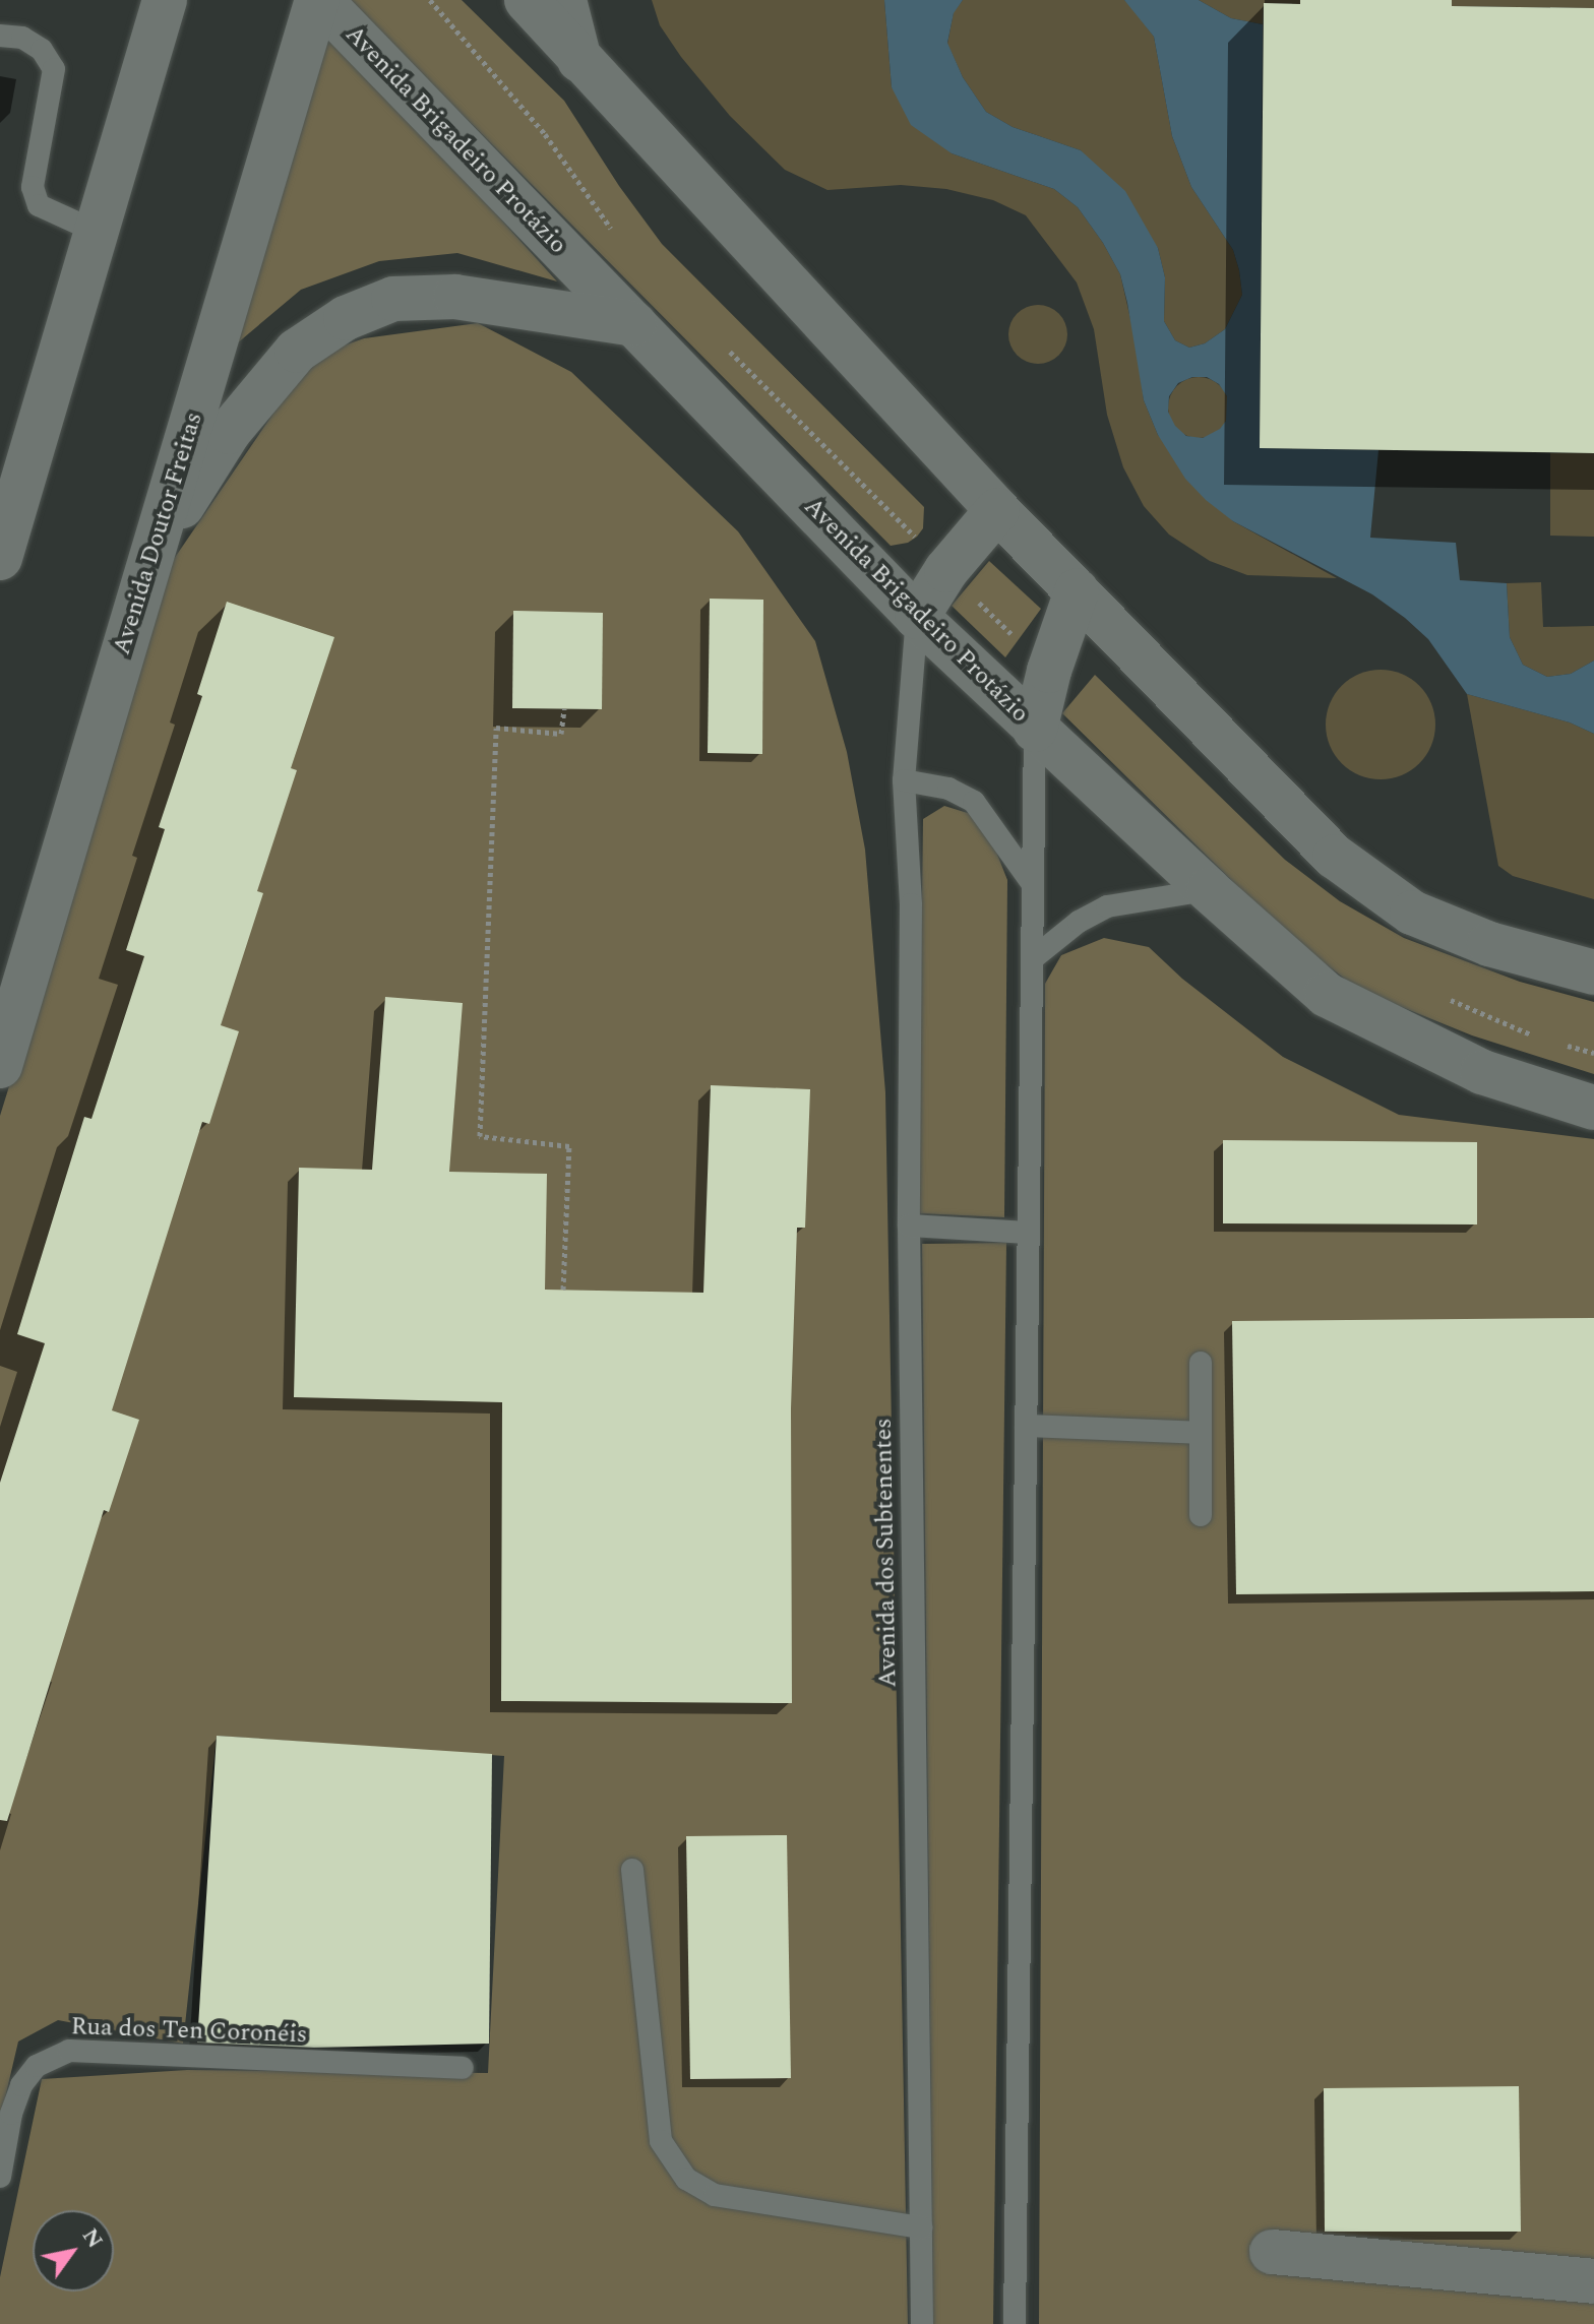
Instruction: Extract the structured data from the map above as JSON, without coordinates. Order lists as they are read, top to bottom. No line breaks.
{"streets":{"main road":["Avenida Brigadeiro Protázio","Avenida Doutor Freitas"],"lane":["Avenida dos Subtenentes","Rua dos Ten Coronéis"]},"crossings":[["Avenida Brigadeiro Protázio","Avenida Doutor Freitas"],["Avenida Brigadeiro Protázio","Avenida dos Subtenentes"]],"north":"top right"}
